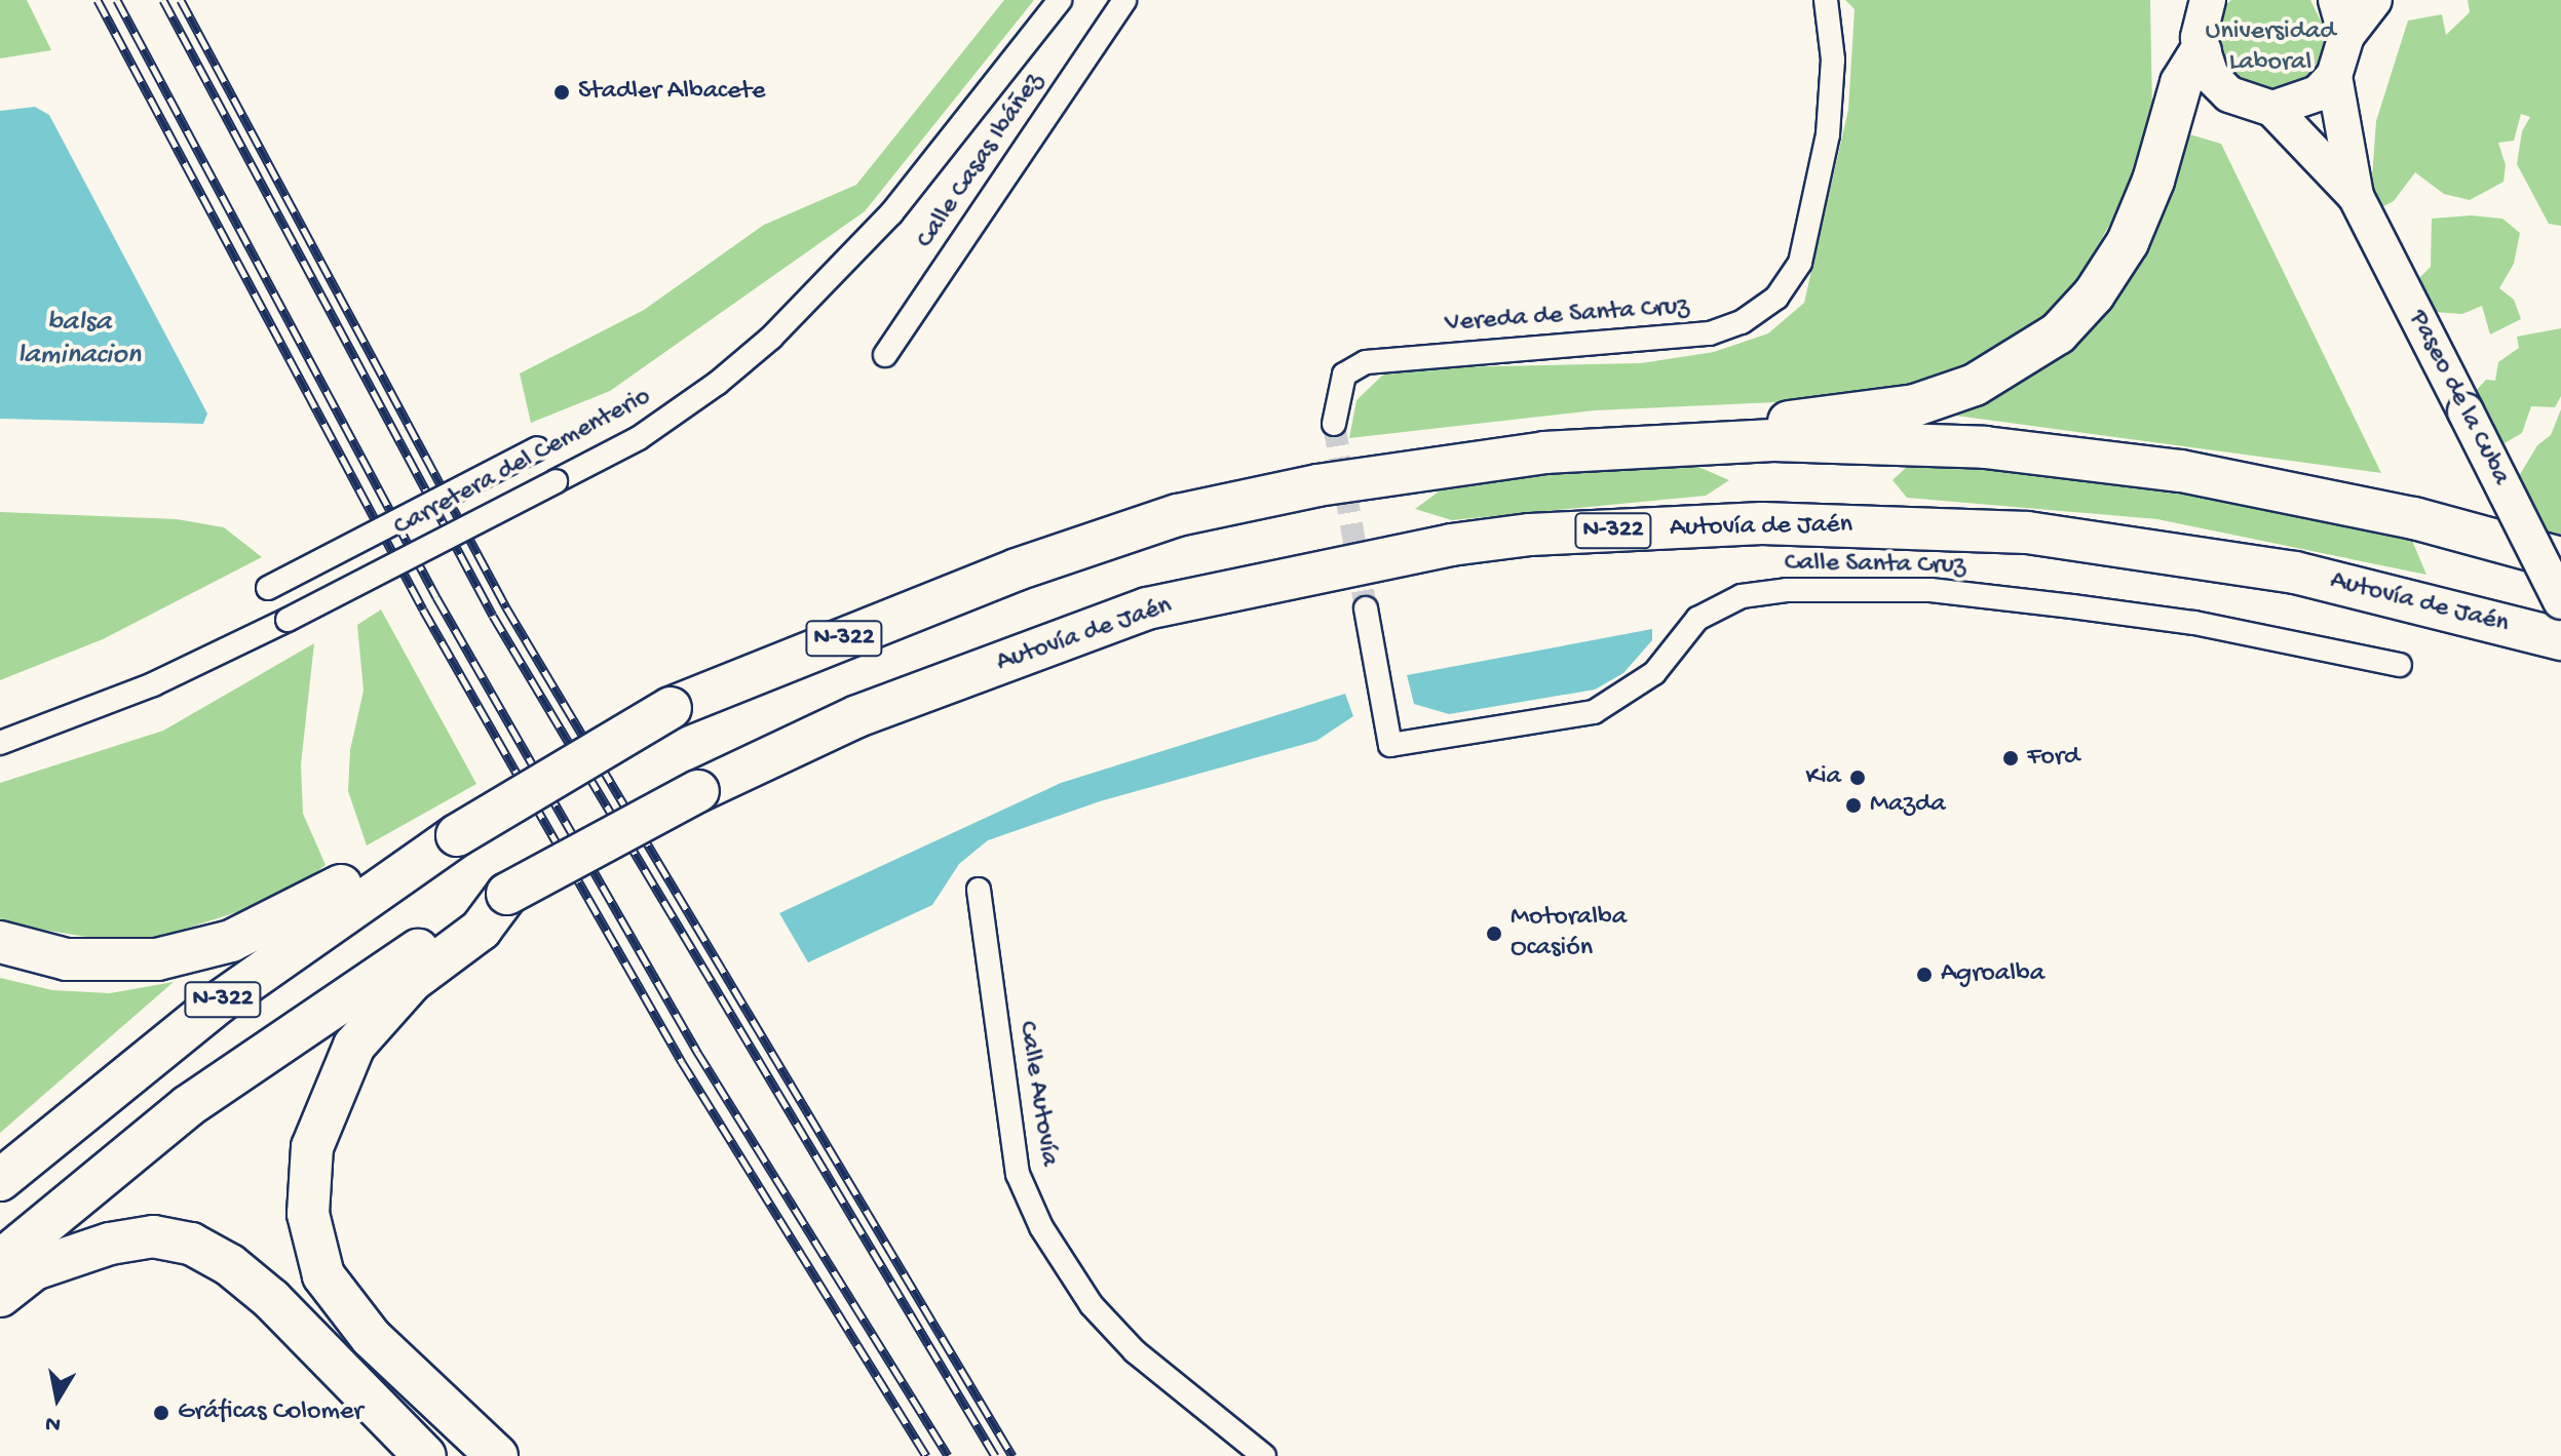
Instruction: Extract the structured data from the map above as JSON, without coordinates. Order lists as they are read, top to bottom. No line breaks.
{"streets":{"highway":["Autovía de Jaén","N-322"],"main road":["Paseo de la Cuba"],"street":["Calle Casas Ibáñez","Vereda de Santa Cruz","Carretera del Cementerio","Calle Santa Cruz","Calle Autovía"]},"crossings":[["Autovía de Jaén","N-322"]],"water":["balsa laminacion"],"parks":["Universidad Laboral"],"places":["Stadler Albacete","Ford","Kia","Mazda","Motoralba Ocasión","Agroalba","Gráficas Colomer"],"north":"bottom"}
